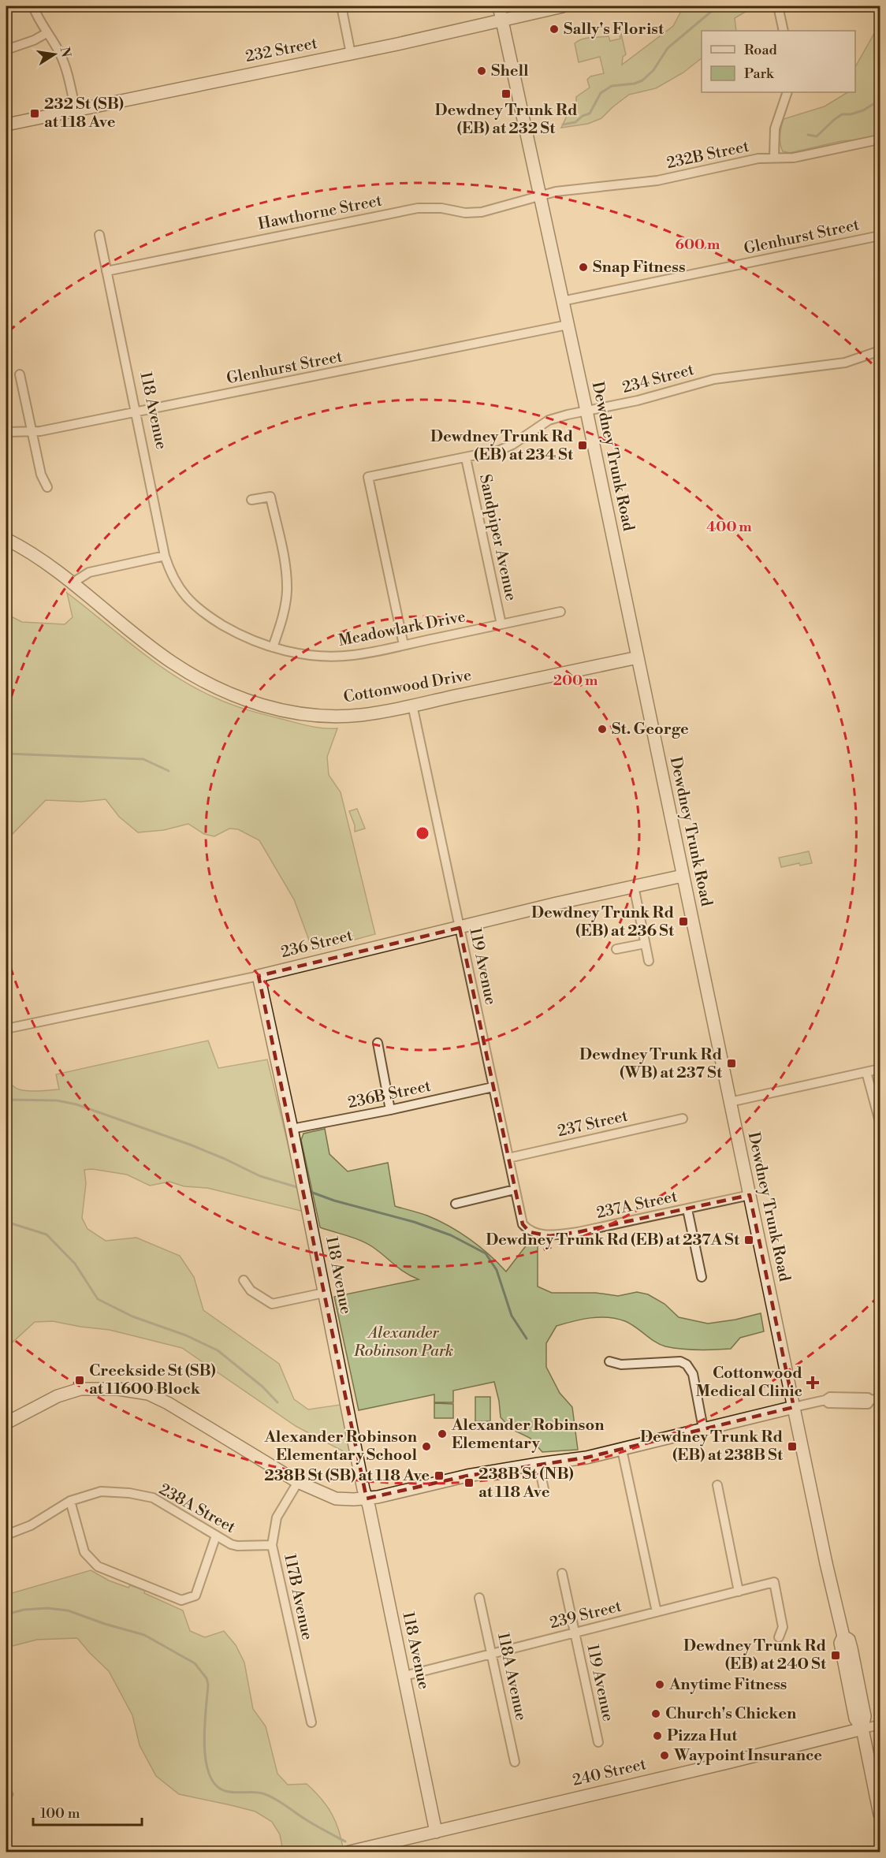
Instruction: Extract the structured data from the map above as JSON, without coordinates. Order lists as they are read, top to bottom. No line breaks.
{"streets":{"main road":["232 Street","118 Avenue","Dewdney Trunk Road","Cottonwood Drive","236 Street","240 Street"],"street":["232B Street","Hawthorne Street","Glenhurst Street","234 Street","Sandpiper Avenue","Meadowlark Drive","119 Avenue","236B Street","237 Street","237A Street","238A Street","117B Avenue","239 Street","118A Avenue"]},"crossings":[["232 Street","Dewdney Trunk Road"],["232B Street","Hawthorne Street"],["232B Street","Dewdney Trunk Road"],["Hawthorne Street","118 Avenue"],["Hawthorne Street","Dewdney Trunk Road"],["Glenhurst Street","118 Avenue"],["Glenhurst Street","Dewdney Trunk Road"],["234 Street","Dewdney Trunk Road"],["234 Street","Sandpiper Avenue"],["234 Street","Meadowlark Drive"],["118 Avenue","Meadowlark Drive"],["118 Avenue","236 Street"],["118 Avenue","236B Street"],["118 Avenue","239 Street"],["118 Avenue","240 Street"],["Dewdney Trunk Road","Cottonwood Drive"],["Dewdney Trunk Road","236 Street"],["Dewdney Trunk Road","237A Street"],["Dewdney Trunk Road","240 Street"],["Sandpiper Avenue","Meadowlark Drive"],["Cottonwood Drive","119 Avenue"],["236 Street","119 Avenue"],["119 Avenue","236B Street"],["119 Avenue","237 Street"],["119 Avenue","237A Street"],["119 Avenue","239 Street"],["238A Street","117B Avenue"],["239 Street","118A Avenue"]],"parks":["Alexander Robinson Park"],"places":{"other":["Sally's Florist","Shell","Snap Fitness","St. George","Alexander Robinson Elementary","Alexander Robinson Elementary School","Anytime Fitness","Church's Chicken","Pizza Hut","Waypoint Insurance"],"transit":["Dewdney Trunk Rd (EB) at 232 St","232 St (SB) at 118 Ave","Dewdney Trunk Rd (EB) at 234 St","Dewdney Trunk Rd (EB) at 236 St","Dewdney Trunk Rd (WB) at 237 St","Dewdney Trunk Rd (EB) at 237A St","Creekside St (SB) at 11600 Block","Dewdney Trunk Rd (EB) at 238B St","238B St (SB) at 118 Ave","238B St (NB) at 118 Ave","Dewdney Trunk Rd (EB) at 240 St"],"health":["Cottonwood Medical Clinic"]},"legend":["Road","Park"],"scale_bar":"100 m","north":"right","rings":["600 m","400 m","200 m"]}
